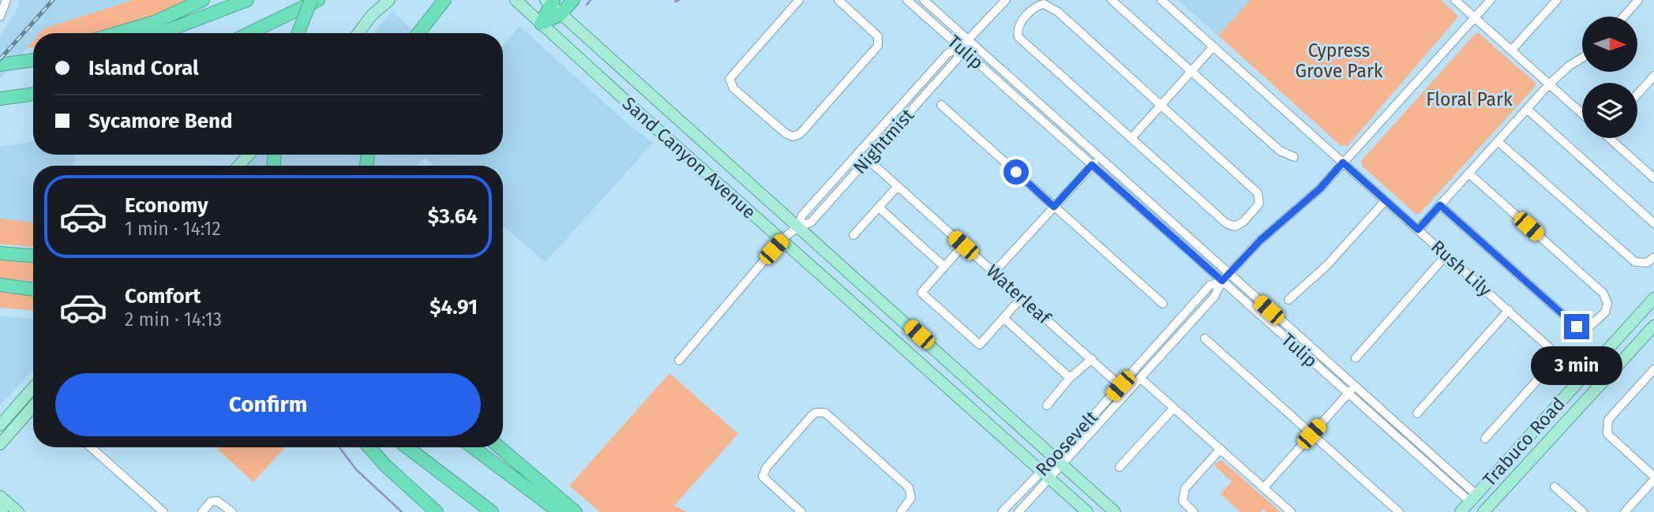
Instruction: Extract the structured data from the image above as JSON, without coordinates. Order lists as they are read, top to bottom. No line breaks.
{"streets":{"main road":["Sand Canyon Avenue","Trabuco Road"],"street":["Tulip","Nightmist","Rush Lily","Waterleaf","Roosevelt"]},"crossings":[["Tulip","Nightmist"],["Tulip","Trabuco Road"],["Tulip","Roosevelt"],["Nightmist","Sand Canyon Avenue"],["Nightmist","Waterleaf"],["Sand Canyon Avenue","Roosevelt"],["Rush Lily","Roosevelt"],["Waterleaf","Roosevelt"]],"parks":["Cypress Grove Park","Floral Park"],"north":"right","page":{"banner":["Island Coral","Sycamore Bend"],"list":[{"name":"Economy","note":"1 min · 14:12","value":"$3.64"},{"name":"Comfort","note":"2 min · 14:13","value":"$4.91"}],"bubble":"3 min","buttons":"Confirm"}}
